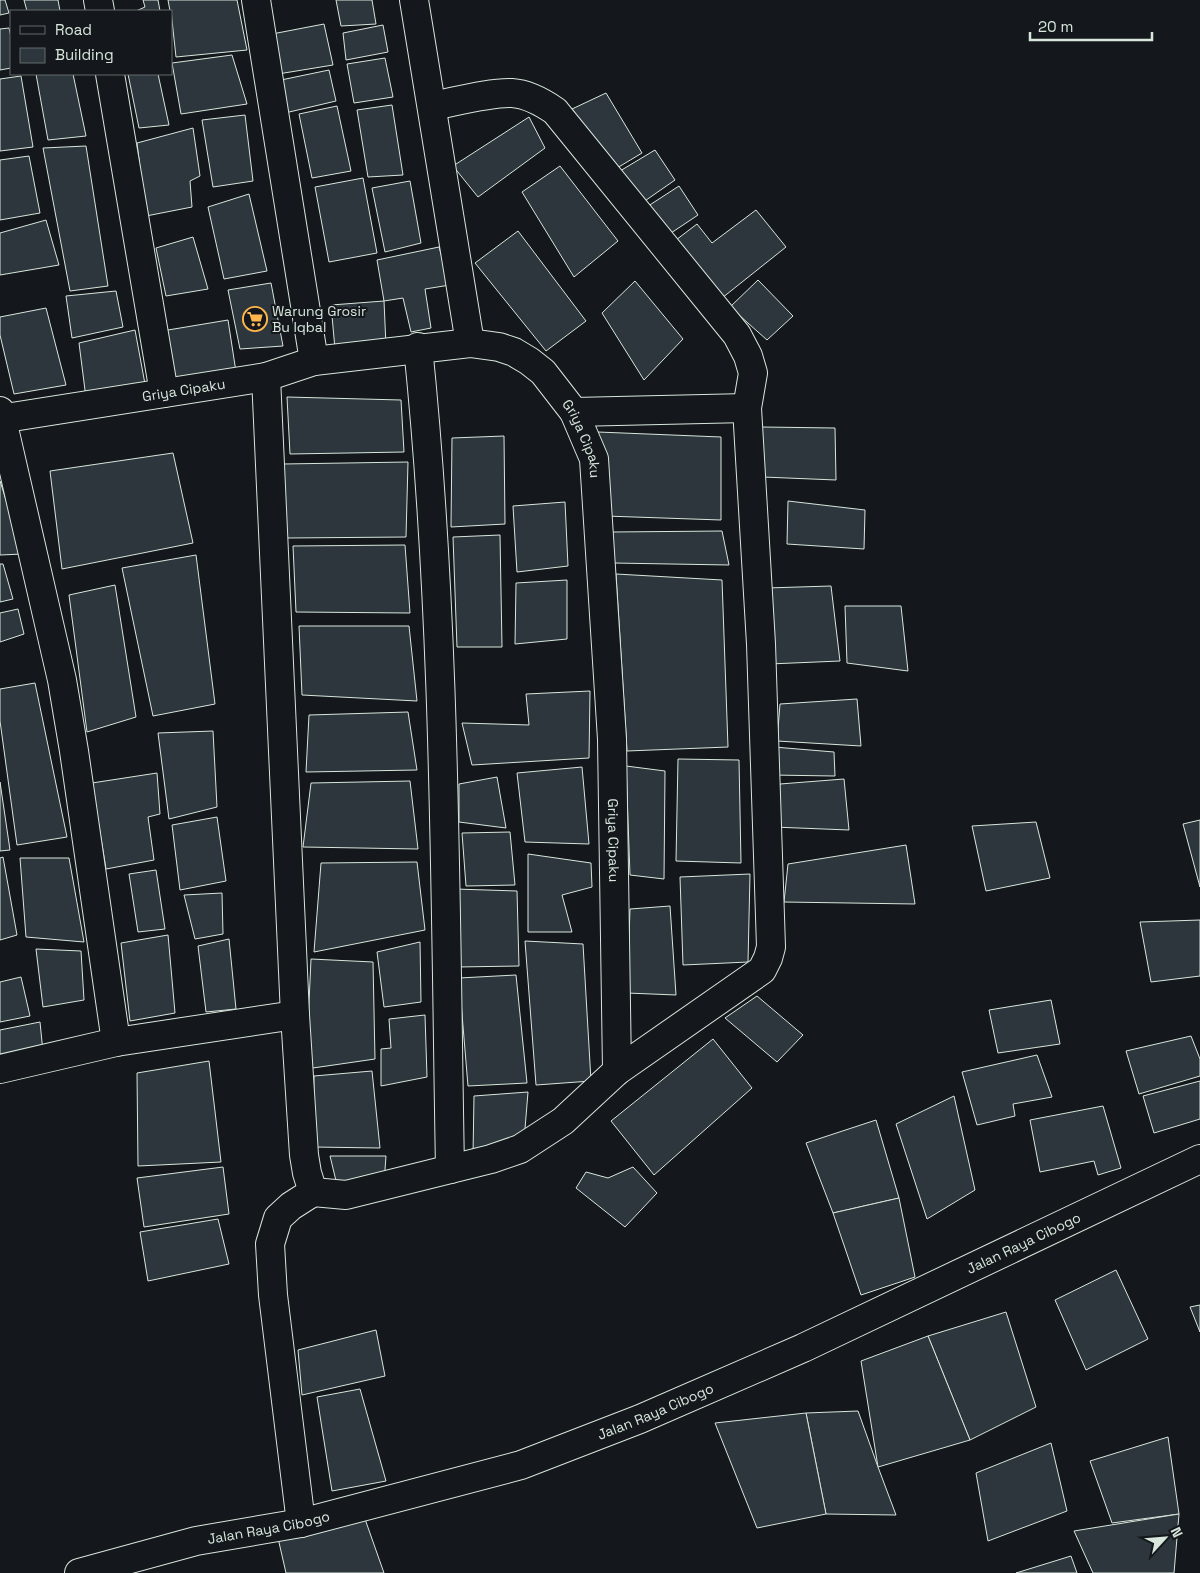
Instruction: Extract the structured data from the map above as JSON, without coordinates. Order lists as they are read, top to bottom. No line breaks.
{"streets":{"street":["Griya Cipaku","Jalan Raya Cibogo"]},"places":{"supermarket":["Warung Grosir Bu Iqbal"]},"legend":["Road","Building"],"scale_bar":"20 m","north":"top right"}
